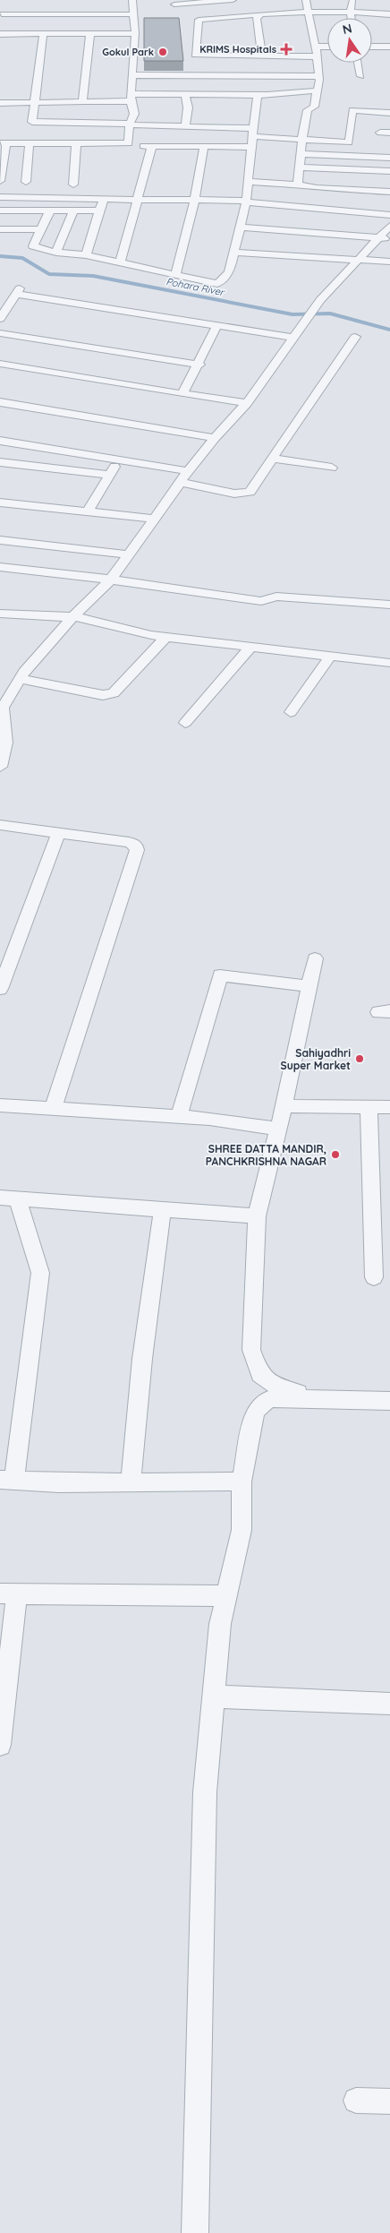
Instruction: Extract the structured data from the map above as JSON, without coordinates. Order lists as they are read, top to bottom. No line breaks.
{"water":["Pohara River"],"places":{"health":["KRIMS Hospitals"],"other":["Gokul Park","Sahiyadhri Super Market","SHREE DATTA MANDIR, PANCHKRISHNA NAGAR"]},"north":"top"}
